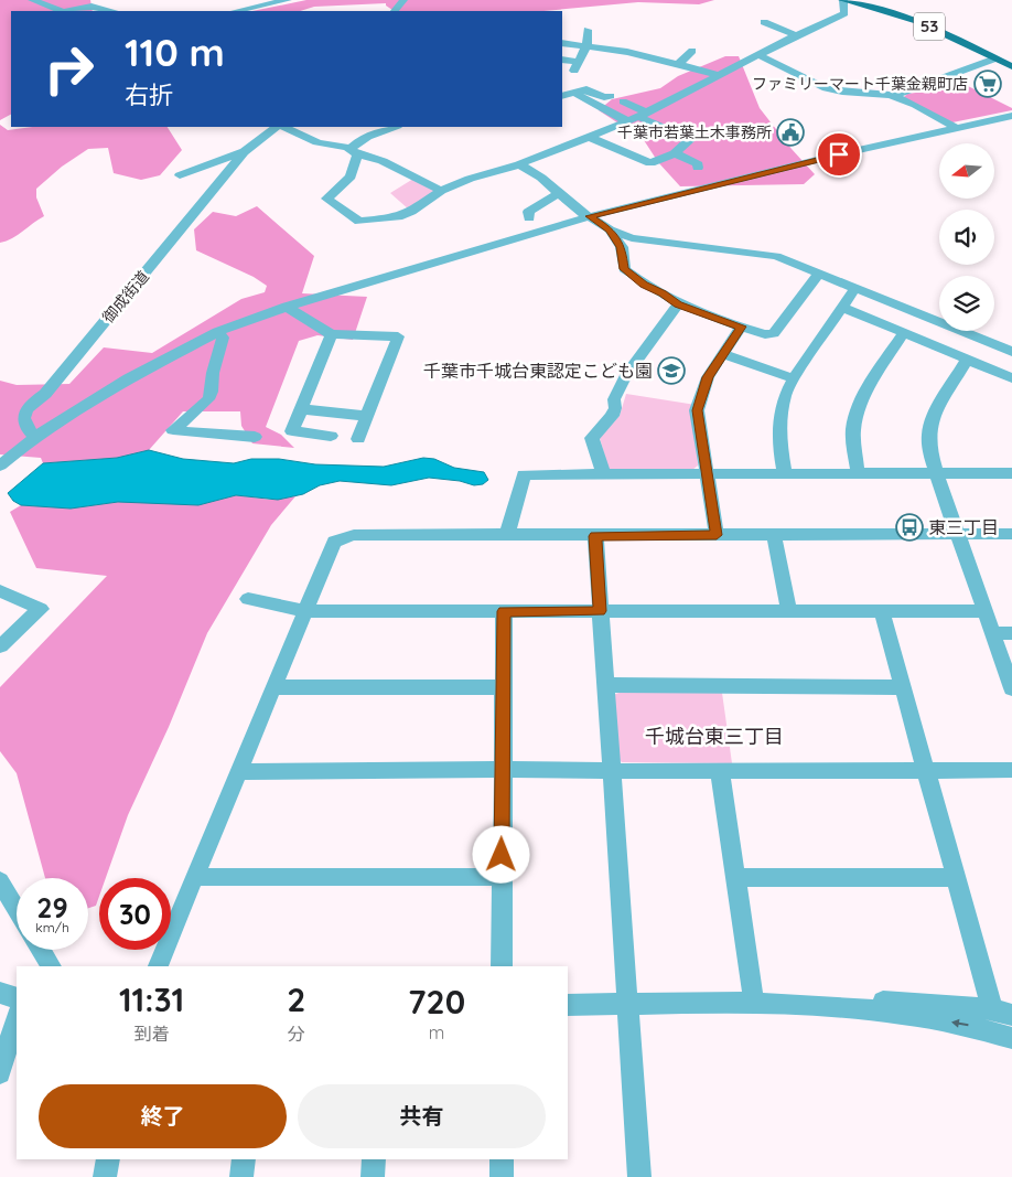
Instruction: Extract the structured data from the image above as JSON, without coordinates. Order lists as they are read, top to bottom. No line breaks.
{"streets":{"main road":["53"],"street":["御成街道"]},"districts":["千城台東三丁目"],"places":{"supermarket":["ファミリーマート千葉金親町店"],"public building":["千葉市若葉土木事務所"],"school or university":["千葉市千城台東認定こども園"],"bus stop":["東三丁目"]},"north":"left","page":{"turn":["110 m","右折"],"speed":"29 km/h","limit":"30","eta":["11:31","到着","2","分","720","m"],"buttons":["終了","共有"]}}
